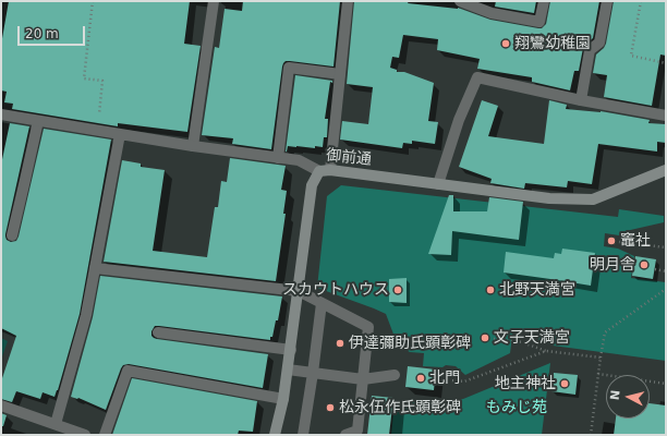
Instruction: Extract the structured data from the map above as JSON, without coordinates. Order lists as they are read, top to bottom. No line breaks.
{"streets":{"street":["御前通"]},"parks":["もみじ苑"],"places":["翔鸞幼稚園","竈社","明月舎","スカウトハウス","北野天満宮","文子天満宮","伊達彌助氏顕彰碑","北門","地主神社","松永伍作氏顕彰碑"],"scale_bar":"20 m","north":"left"}
